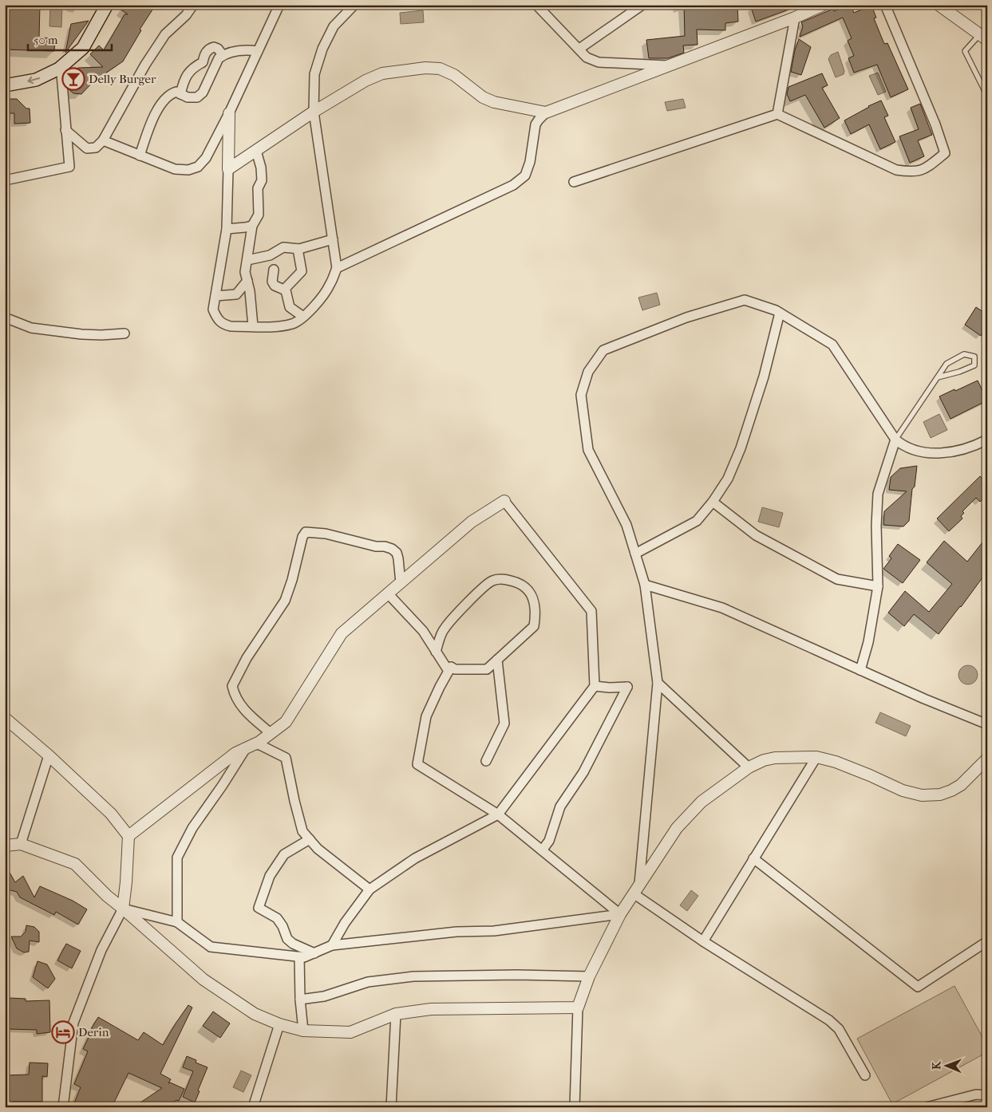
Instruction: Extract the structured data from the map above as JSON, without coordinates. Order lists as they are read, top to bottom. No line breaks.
{"places":{"bar":["Delly Burger"],"hotel":["Derin"]},"scale_bar":"50 m","north":"left"}
